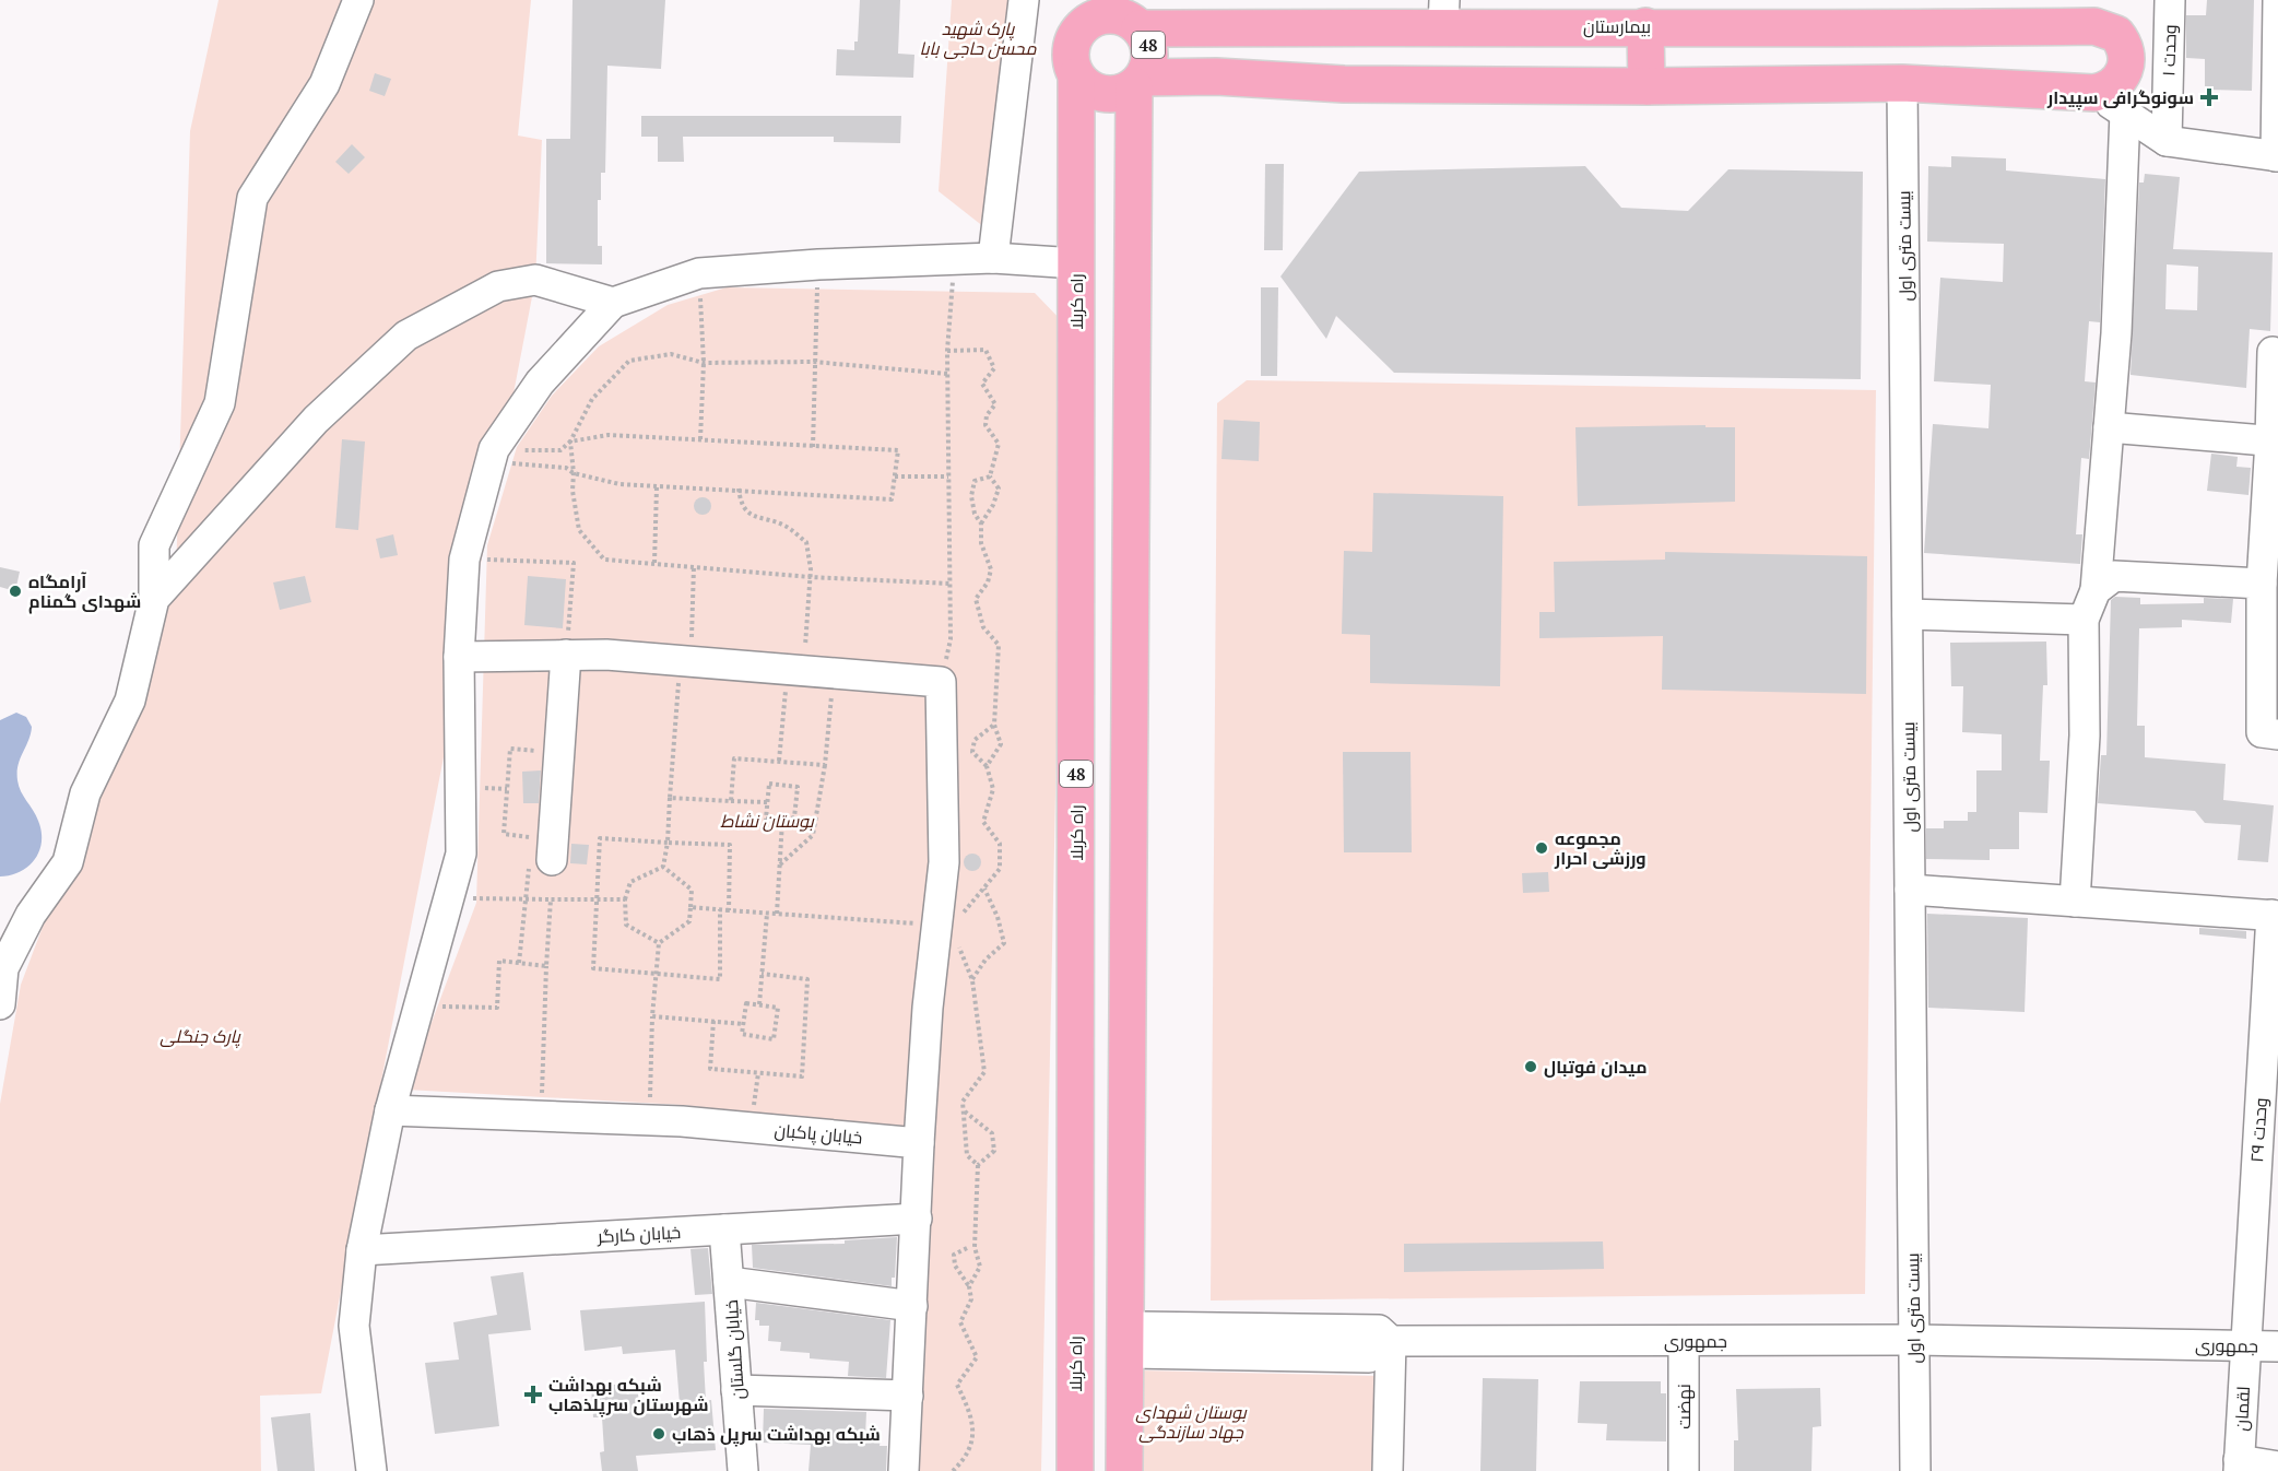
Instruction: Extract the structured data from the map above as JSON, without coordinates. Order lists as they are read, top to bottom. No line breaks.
{"streets":{"main road":["بیمارستان","48","راه کربلا"],"street":["وحدت ۱","بیست متری اول","وحدت ۲۹","خیابان پاکبان","خیابان کارگر","جمهوری","خیابان گلستان","نهضت","لقمان"]},"crossings":[["بیمارستان","48"],["بیمارستان","راه کربلا"],["48","راه کربلا"],["48","جمهوری"],["بیست متری اول","جمهوری"],["وحدت ۲۹","جمهوری"],["وحدت ۲۹","لقمان"],["خیابان کارگر","خیابان گلستان"],["جمهوری","نهضت"],["جمهوری","لقمان"]],"parks":["پارک شهید محسن حاجی بابا","بوستان نشاط","پارک جنگلی","بوستان شهدای جهاد سازندگی"],"places":{"health":["سونوگرافی سپیدار","شبکه بهداشت شهرستان سرپلذهاب"],"other":["آرامگاه شهدای گمنام","مجموعه ورزشی احرار","میدان فوتبال","شبکه بهداشت سرپل ذهاب"]}}
